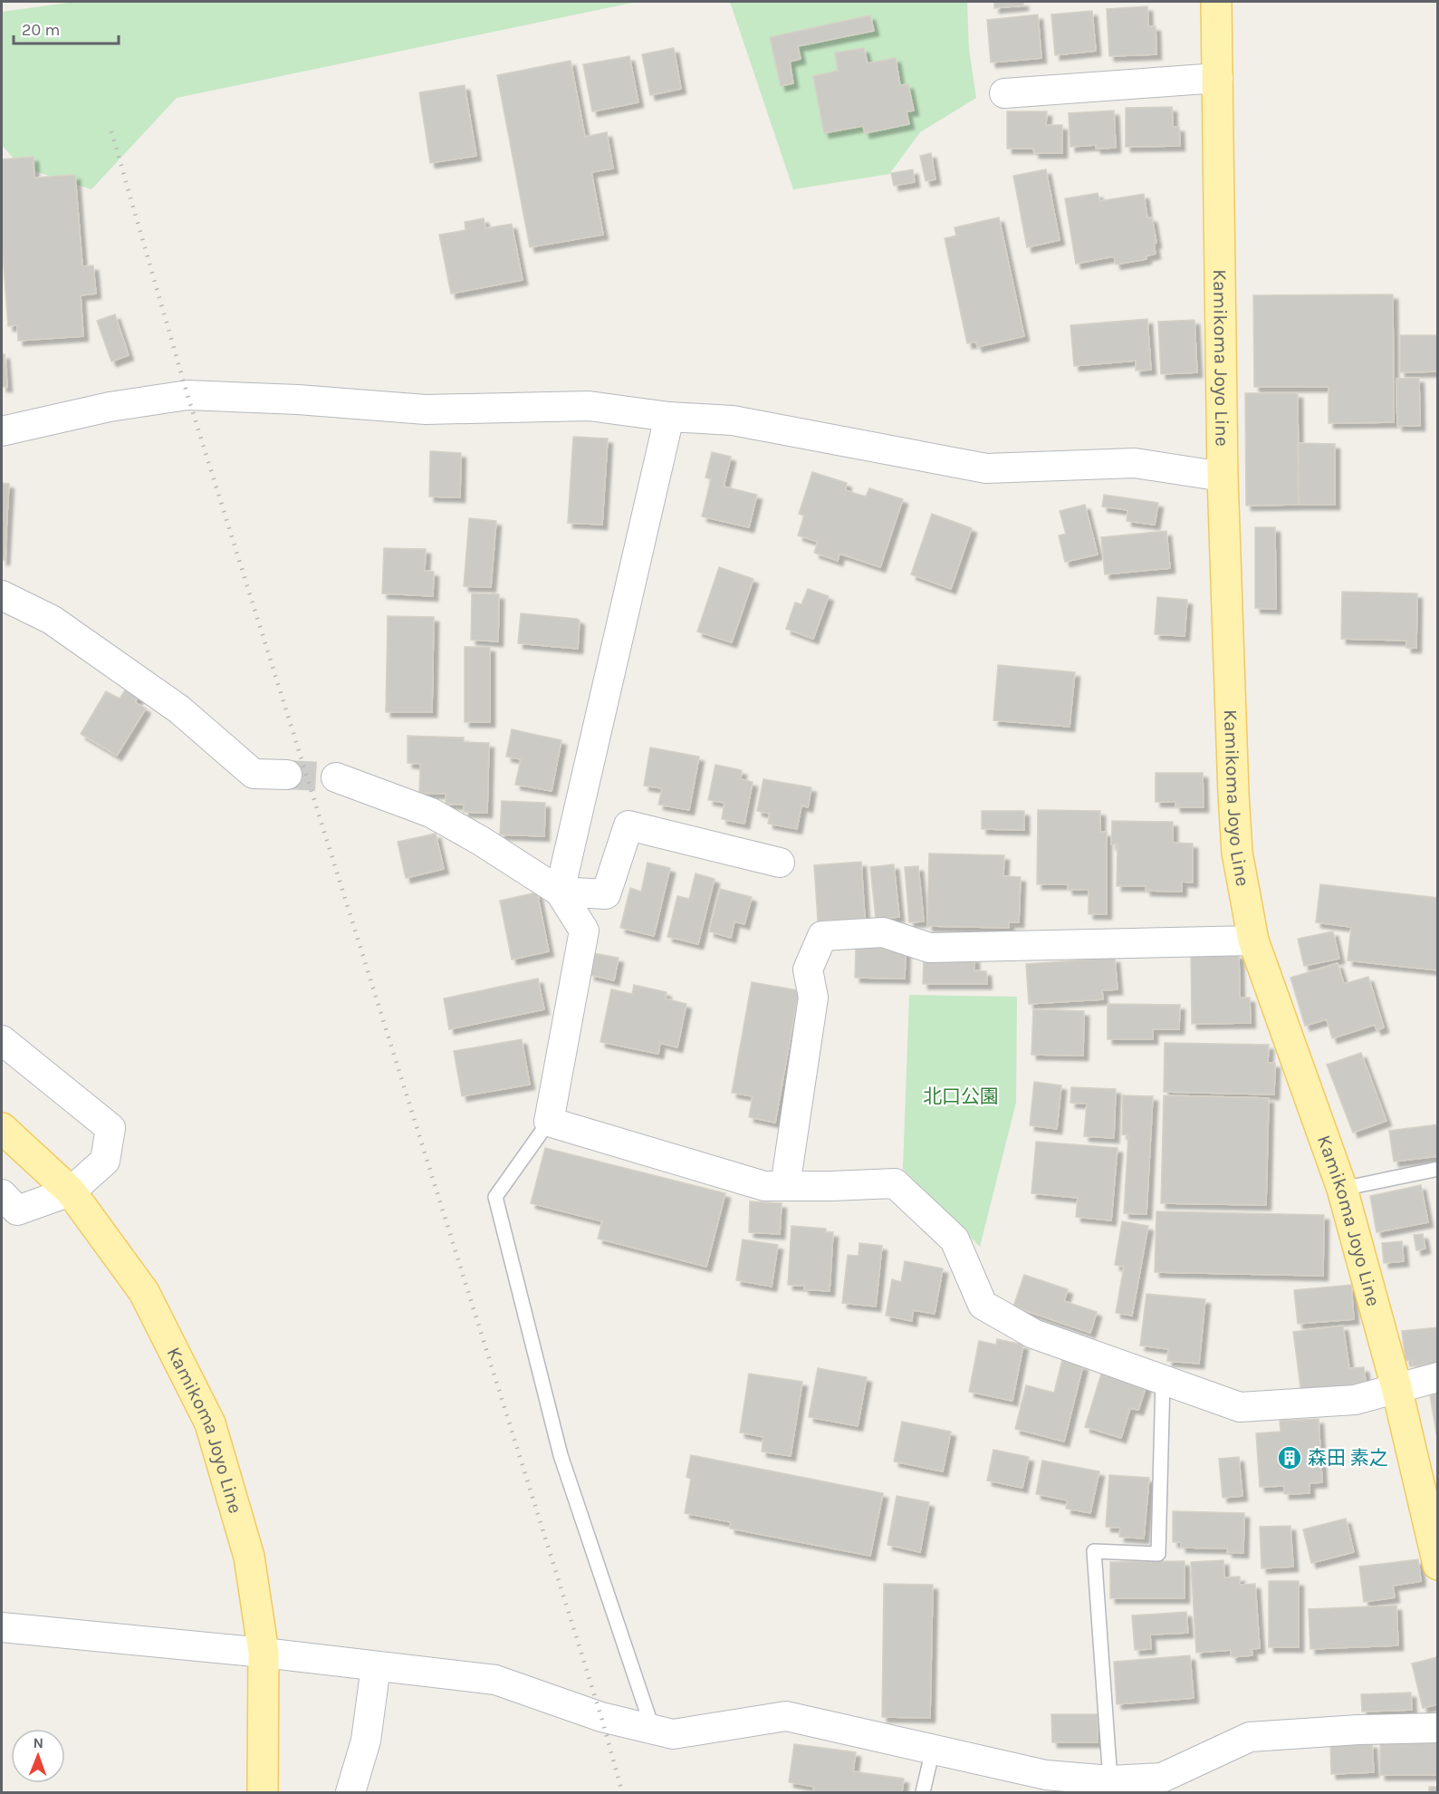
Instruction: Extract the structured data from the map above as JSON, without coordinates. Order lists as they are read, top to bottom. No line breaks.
{"streets":{"main road":["Kamikoma Joyo Line"]},"parks":["北口公園"],"places":{"building":["森田 素之"]},"scale_bar":"20 m","north":"top"}
